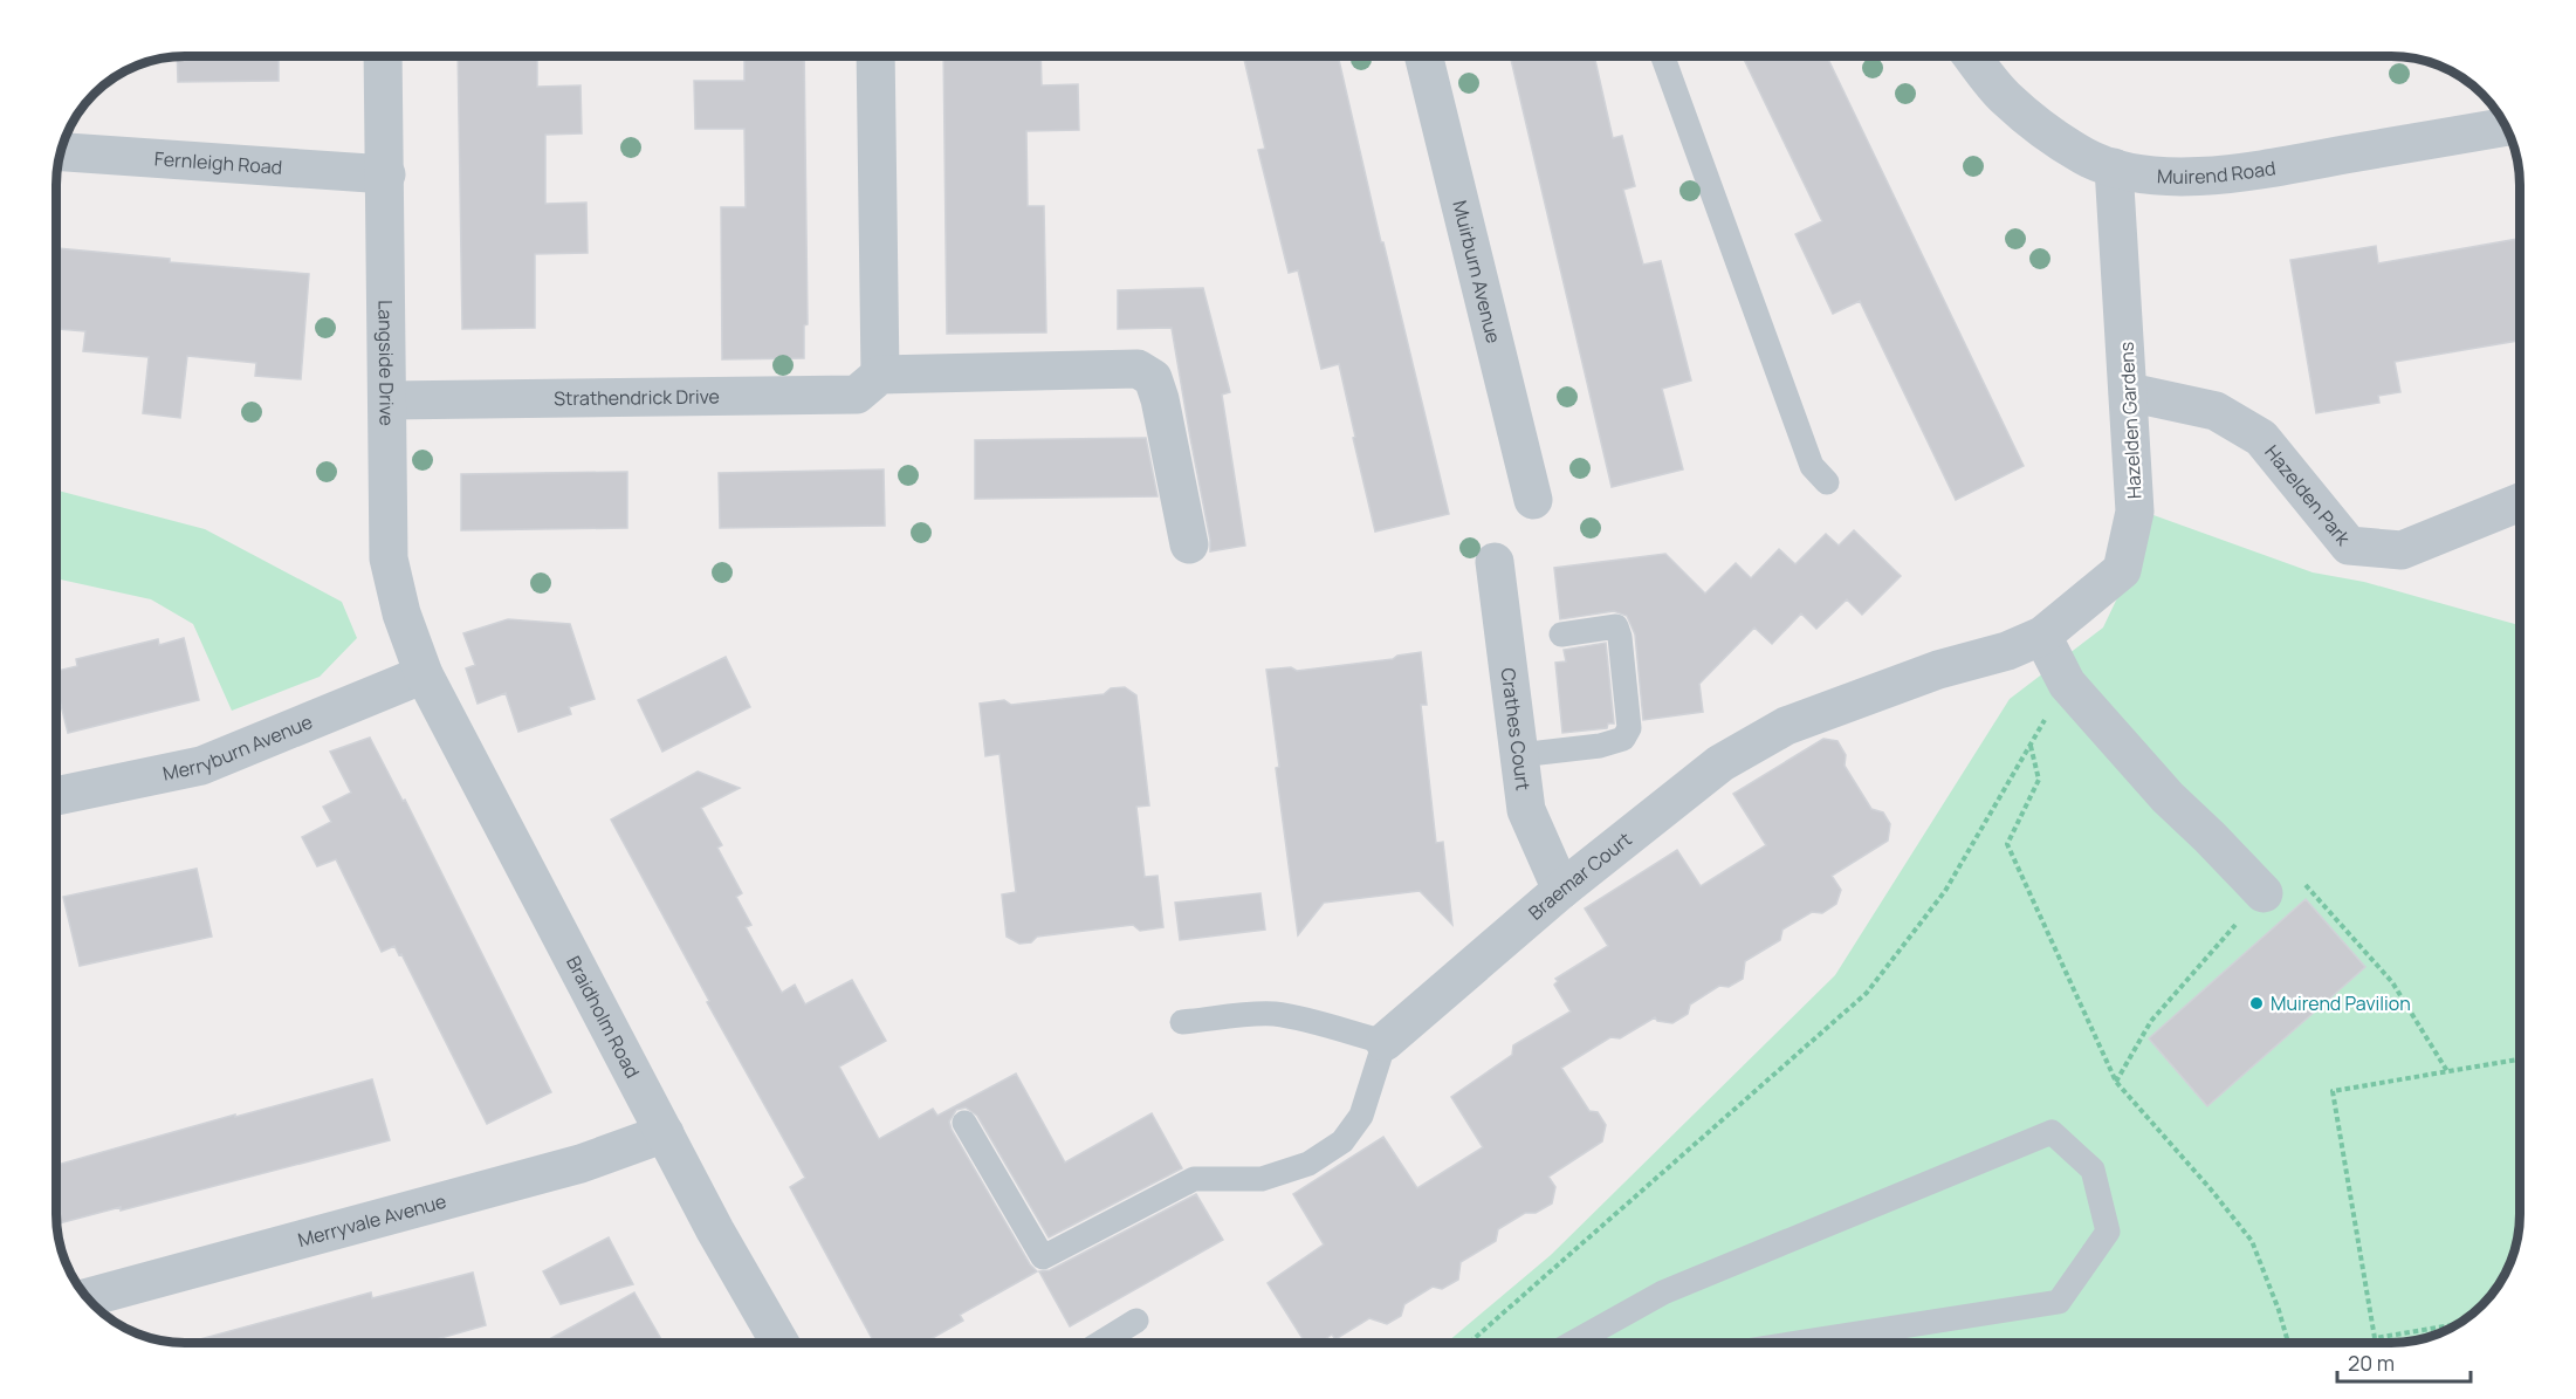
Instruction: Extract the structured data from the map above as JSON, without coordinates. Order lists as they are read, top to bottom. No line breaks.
{"streets":{"street":["Fernleigh Road","Muirend Road","Muirburn Avenue","Langside Drive","Strathendrick Drive","Hazelden Gardens","Hazelden Park","Crathes Court","Merryburn Avenue","Braemar Court","Braidholm Road","Merryvale Avenue"]},"crossings":[["Fernleigh Road","Langside Drive"],["Muirend Road","Hazelden Gardens"],["Langside Drive","Strathendrick Drive"],["Langside Drive","Merryburn Avenue"],["Langside Drive","Braidholm Road"],["Hazelden Gardens","Hazelden Park"],["Hazelden Gardens","Braemar Court"],["Crathes Court","Braemar Court"],["Merryburn Avenue","Braidholm Road"],["Braidholm Road","Merryvale Avenue"]],"places":["Muirend Pavilion"],"scale_bar":"20 m"}
